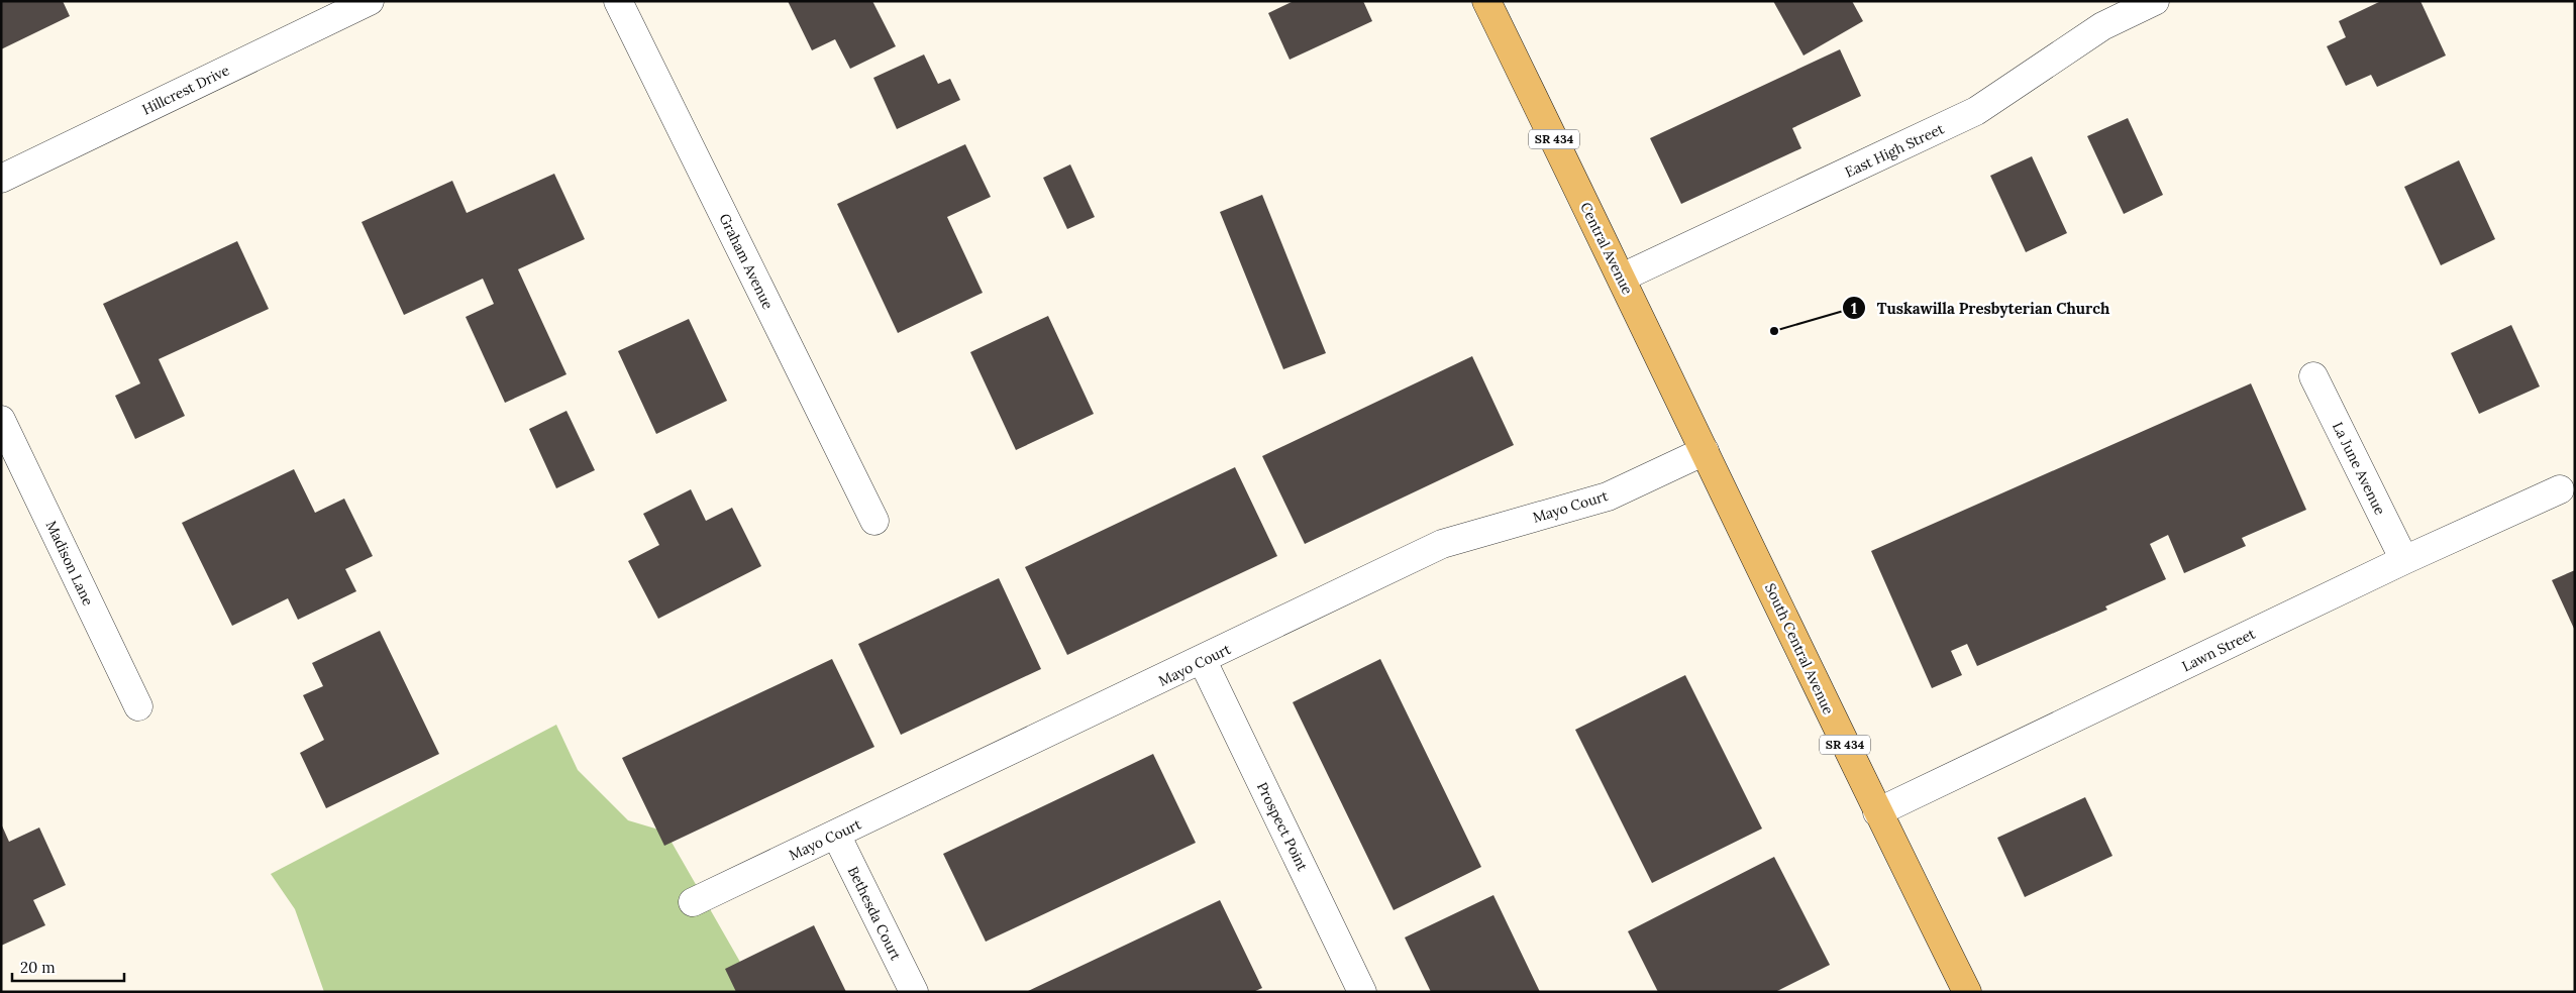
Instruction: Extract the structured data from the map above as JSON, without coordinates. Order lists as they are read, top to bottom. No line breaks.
{"streets":{"main road":["SR 434","Central Avenue","South Central Avenue"],"street":["Hillcrest Drive","East High Street","Graham Avenue","La June Avenue","Mayo Court","Madison Lane","Lawn Street","Prospect Point","Bethesda Court"]},"crossings":[["East High Street","Central Avenue"],["Central Avenue","Mayo Court"],["Central Avenue","South Central Avenue"],["La June Avenue","Lawn Street"],["Mayo Court","Prospect Point"],["Mayo Court","Bethesda Court"],["South Central Avenue","Lawn Street"]],"places":["Tuskawilla Presbyterian Church"],"scale_bar":"20 m"}
